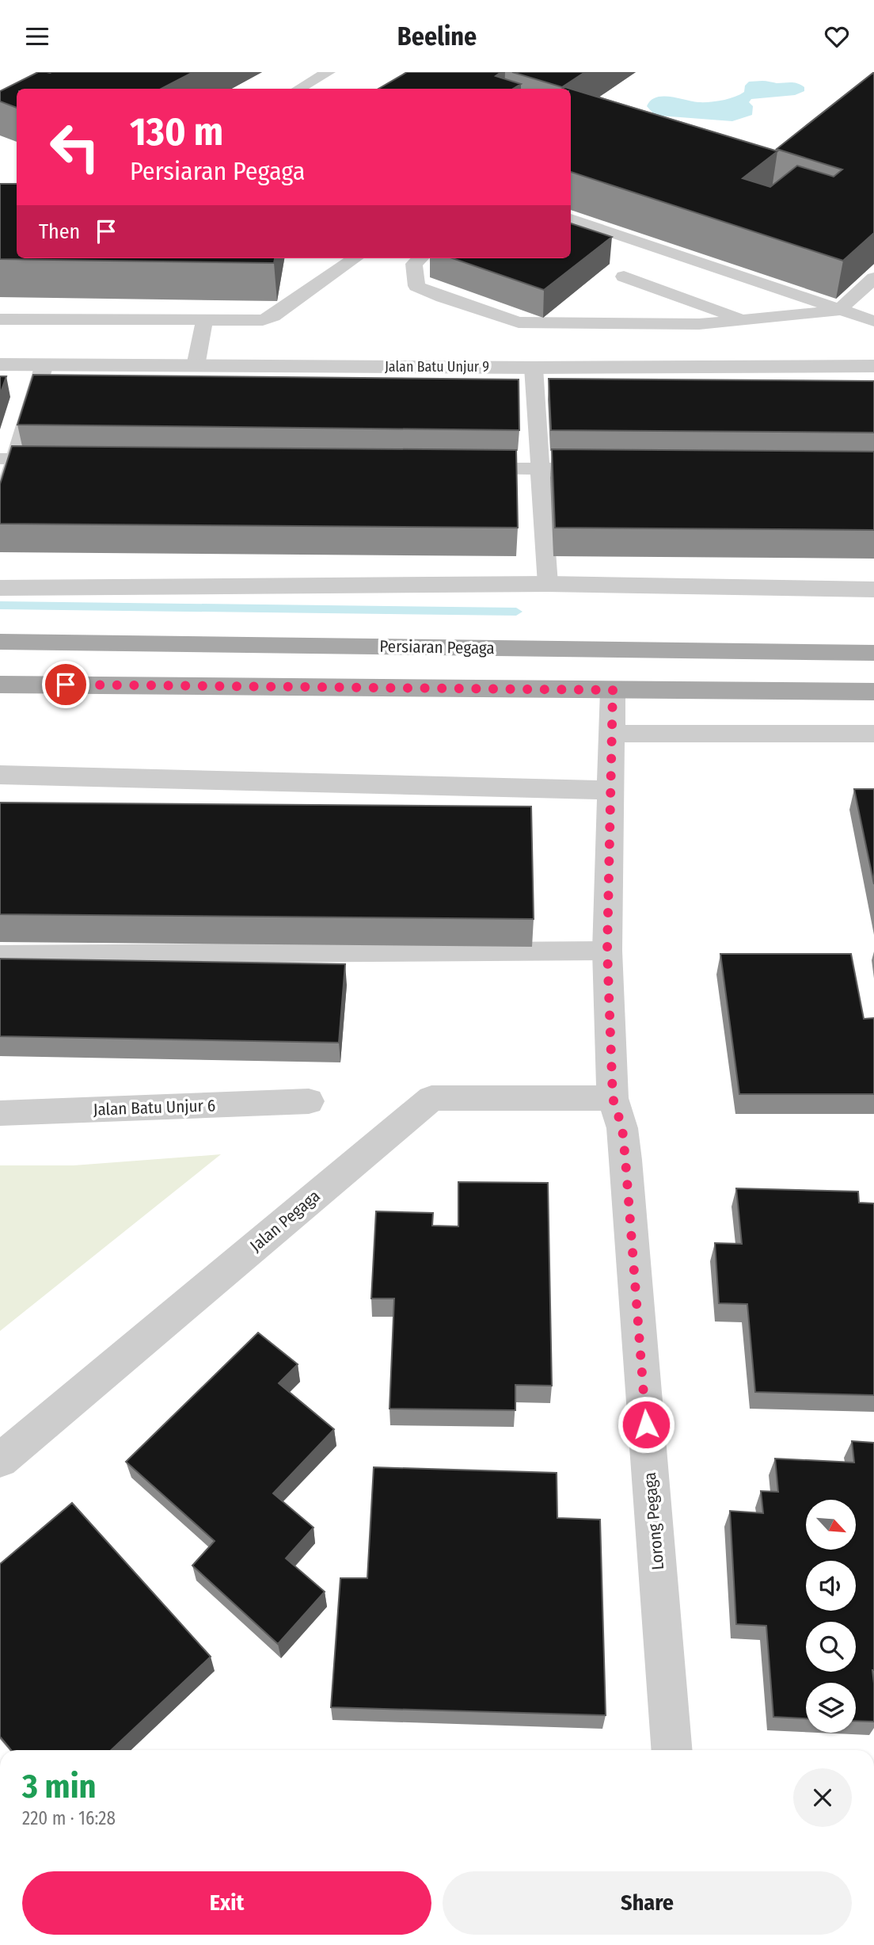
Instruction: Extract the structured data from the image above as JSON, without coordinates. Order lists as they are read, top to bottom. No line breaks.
{"streets":{"main road":["Persiaran Pegaga"],"street":["Jalan Batu Unjur 9","Jalan Batu Unjur 6","Jalan Pegaga","Lorong Pegaga"]},"crossings":[["Jalan Pegaga","Lorong Pegaga"]],"north":"bottom right","page":{"header":"Beeline","turn":["130 m","Persiaran Pegaga"],"then":"Then","heading":["3 min","220 m · 16:28"],"buttons":["Exit","Share"]}}
